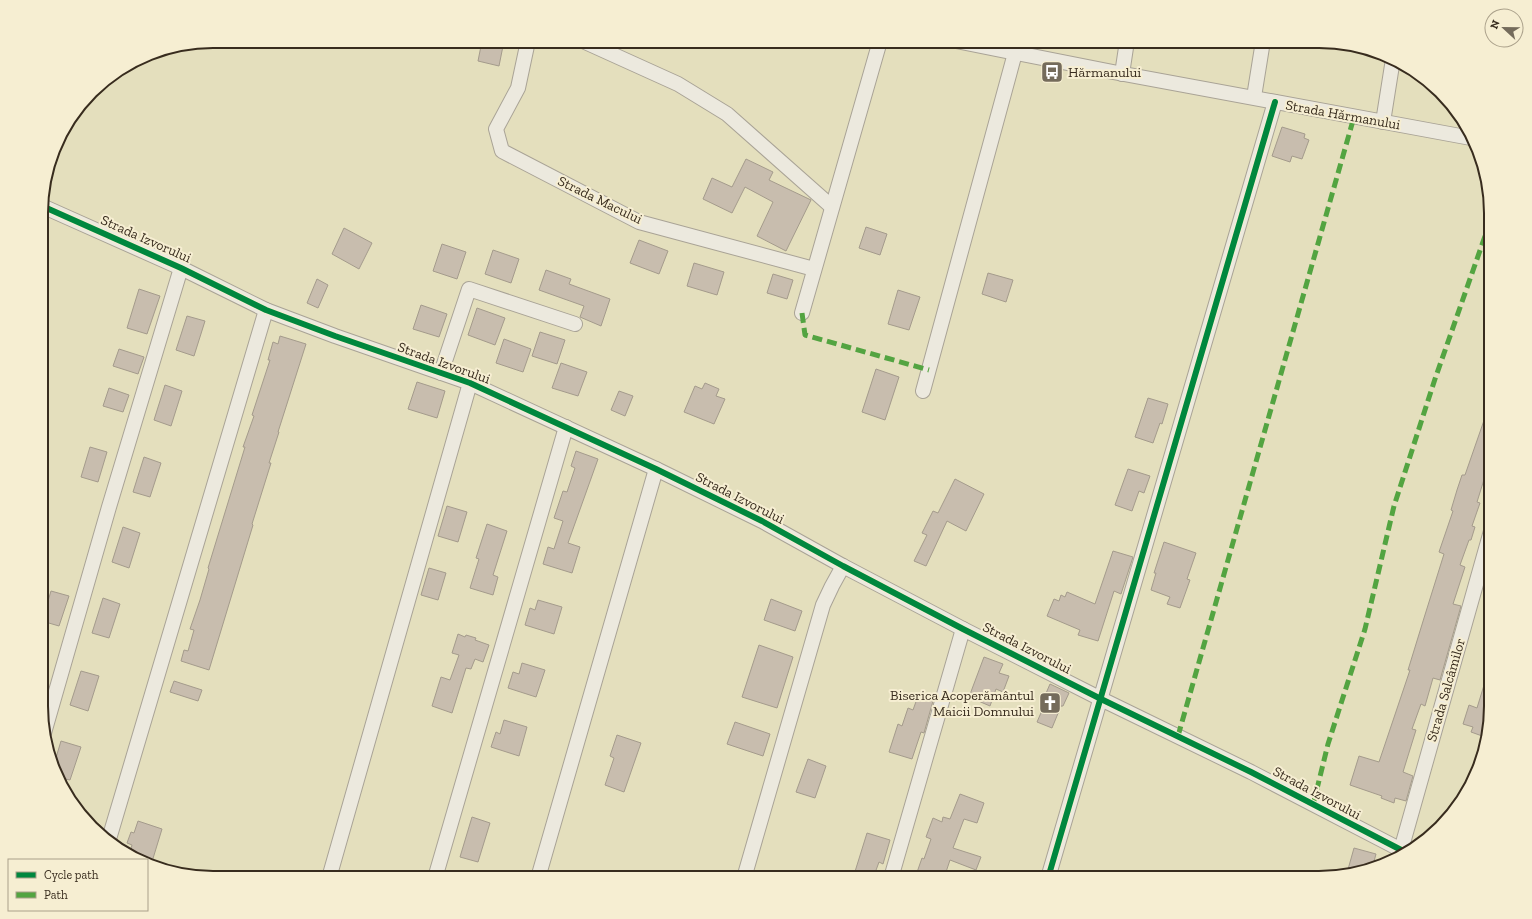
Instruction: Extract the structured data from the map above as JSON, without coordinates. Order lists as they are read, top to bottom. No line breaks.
{"streets":{"street":["Strada Hărmanului","Strada Macului","Strada Izvorului","Strada Salcâmilor"]},"places":{"bus stop":["Hărmanului"],"church":["Biserica Acoperământul Maicii Domnului"]},"legend":["Cycle path","Path"],"north":"left"}
